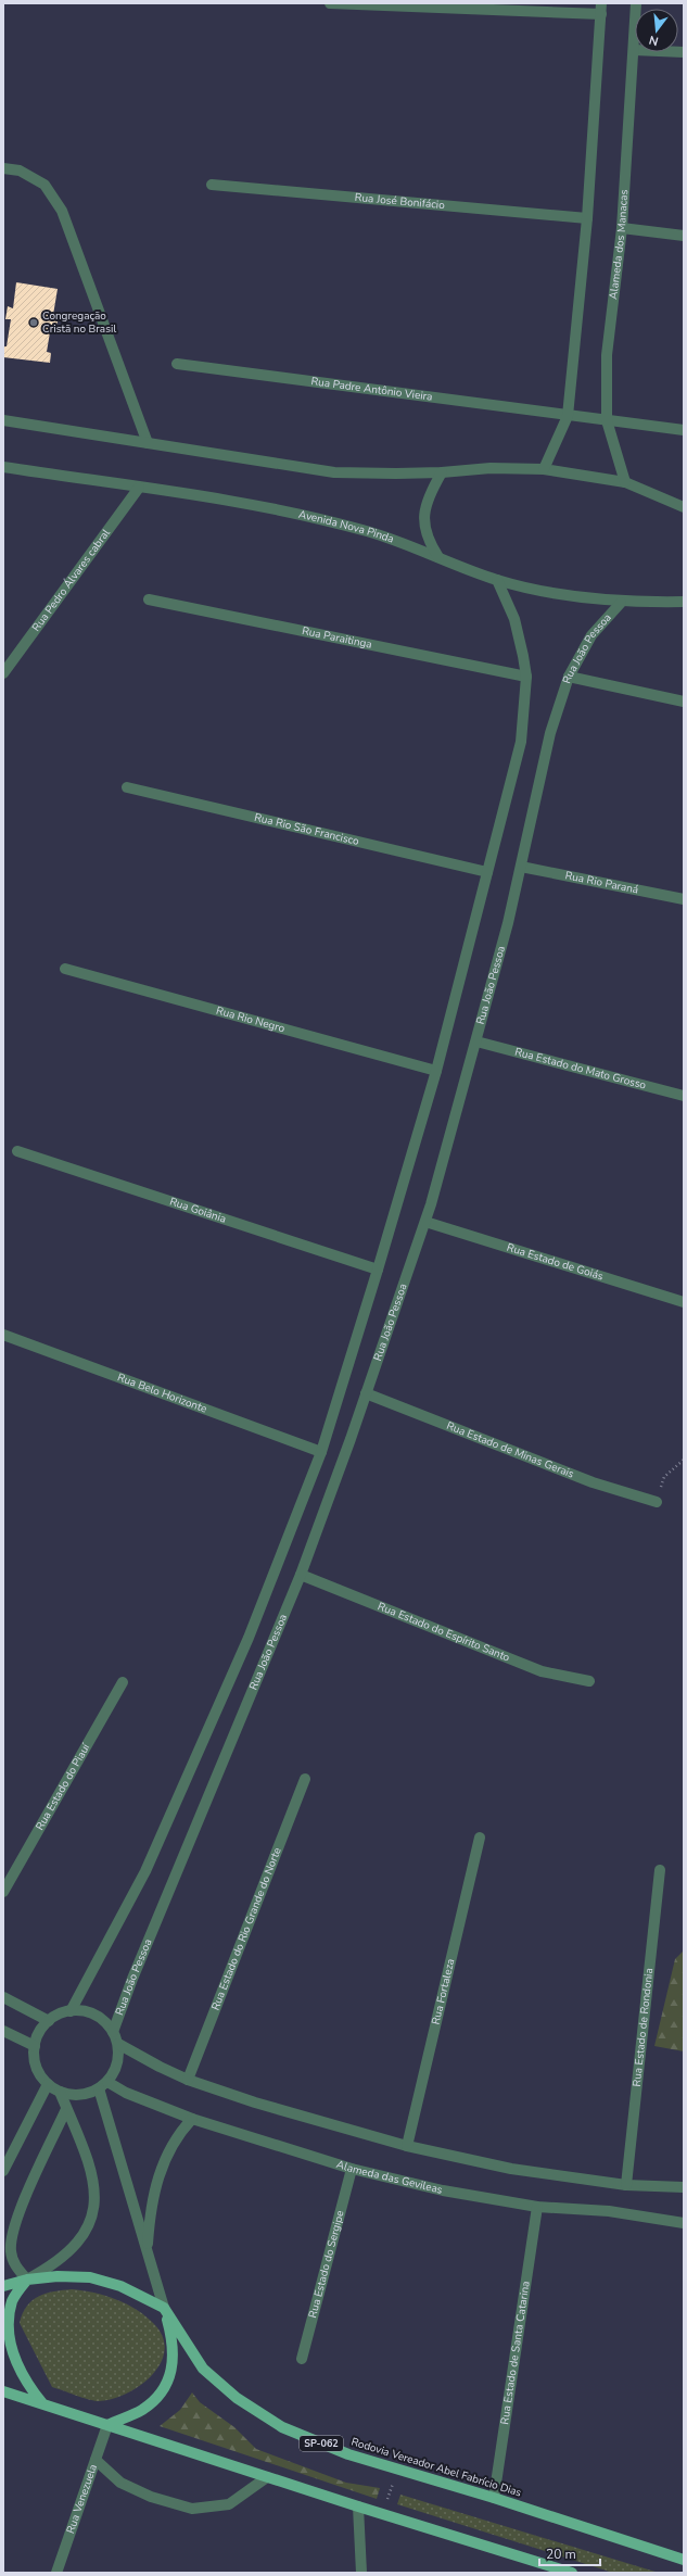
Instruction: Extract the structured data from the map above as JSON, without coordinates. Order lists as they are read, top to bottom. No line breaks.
{"streets":{"main road":["SP-062","Rodovia Vereador Abel Fabrício Dias"],"street":["Rua José Bonifácio","Alameda dos Manacas","Rua Padre Antônio Vieira","Avenida Nova Pinda","Rua Pedro Álvares cabral","Rua Paraitinga","Rua João Pessoa","Rua Rio São Francisco","Rua Rio Paraná","Rua Rio Negro","Rua Estado do Mato Grosso","Rua Goiânia","Rua Estado de Goiás","Rua Belo Horizonte","Rua Estado de Minas Gerais","Rua Estado do Espírito Santo","Rua Estado do Piauí","Rua Estado do Rio Grande do Norte","Rua Fortaleza","Rua Estado de Rondonia","Alameda das Gevileas","Rua Estado do Sergipe","Rua Estado de Santa Catarina","Rua Venezuela"]},"crossings":[["Alameda dos Manacas","Rua Padre Antônio Vieira"],["Avenida Nova Pinda","Rua Pedro Álvares cabral"],["Avenida Nova Pinda","Rua João Pessoa"],["Rua João Pessoa","Rua Rio Paraná"],["Rua João Pessoa","Rua Estado do Mato Grosso"],["Rua João Pessoa","Rua Estado de Goiás"],["Rua João Pessoa","Rua Estado de Minas Gerais"],["Rua João Pessoa","Rua Estado do Espírito Santo"],["Rua João Pessoa","Alameda das Gevileas"],["Alameda das Gevileas","Rua Estado do Sergipe"],["Alameda das Gevileas","Rua Estado de Santa Catarina"],["Rua Estado de Santa Catarina","Rodovia Vereador Abel Fabrício Dias"]],"places":["Congregação Cristã no Brasil"],"scale_bar":"20 m","north":"bottom"}
